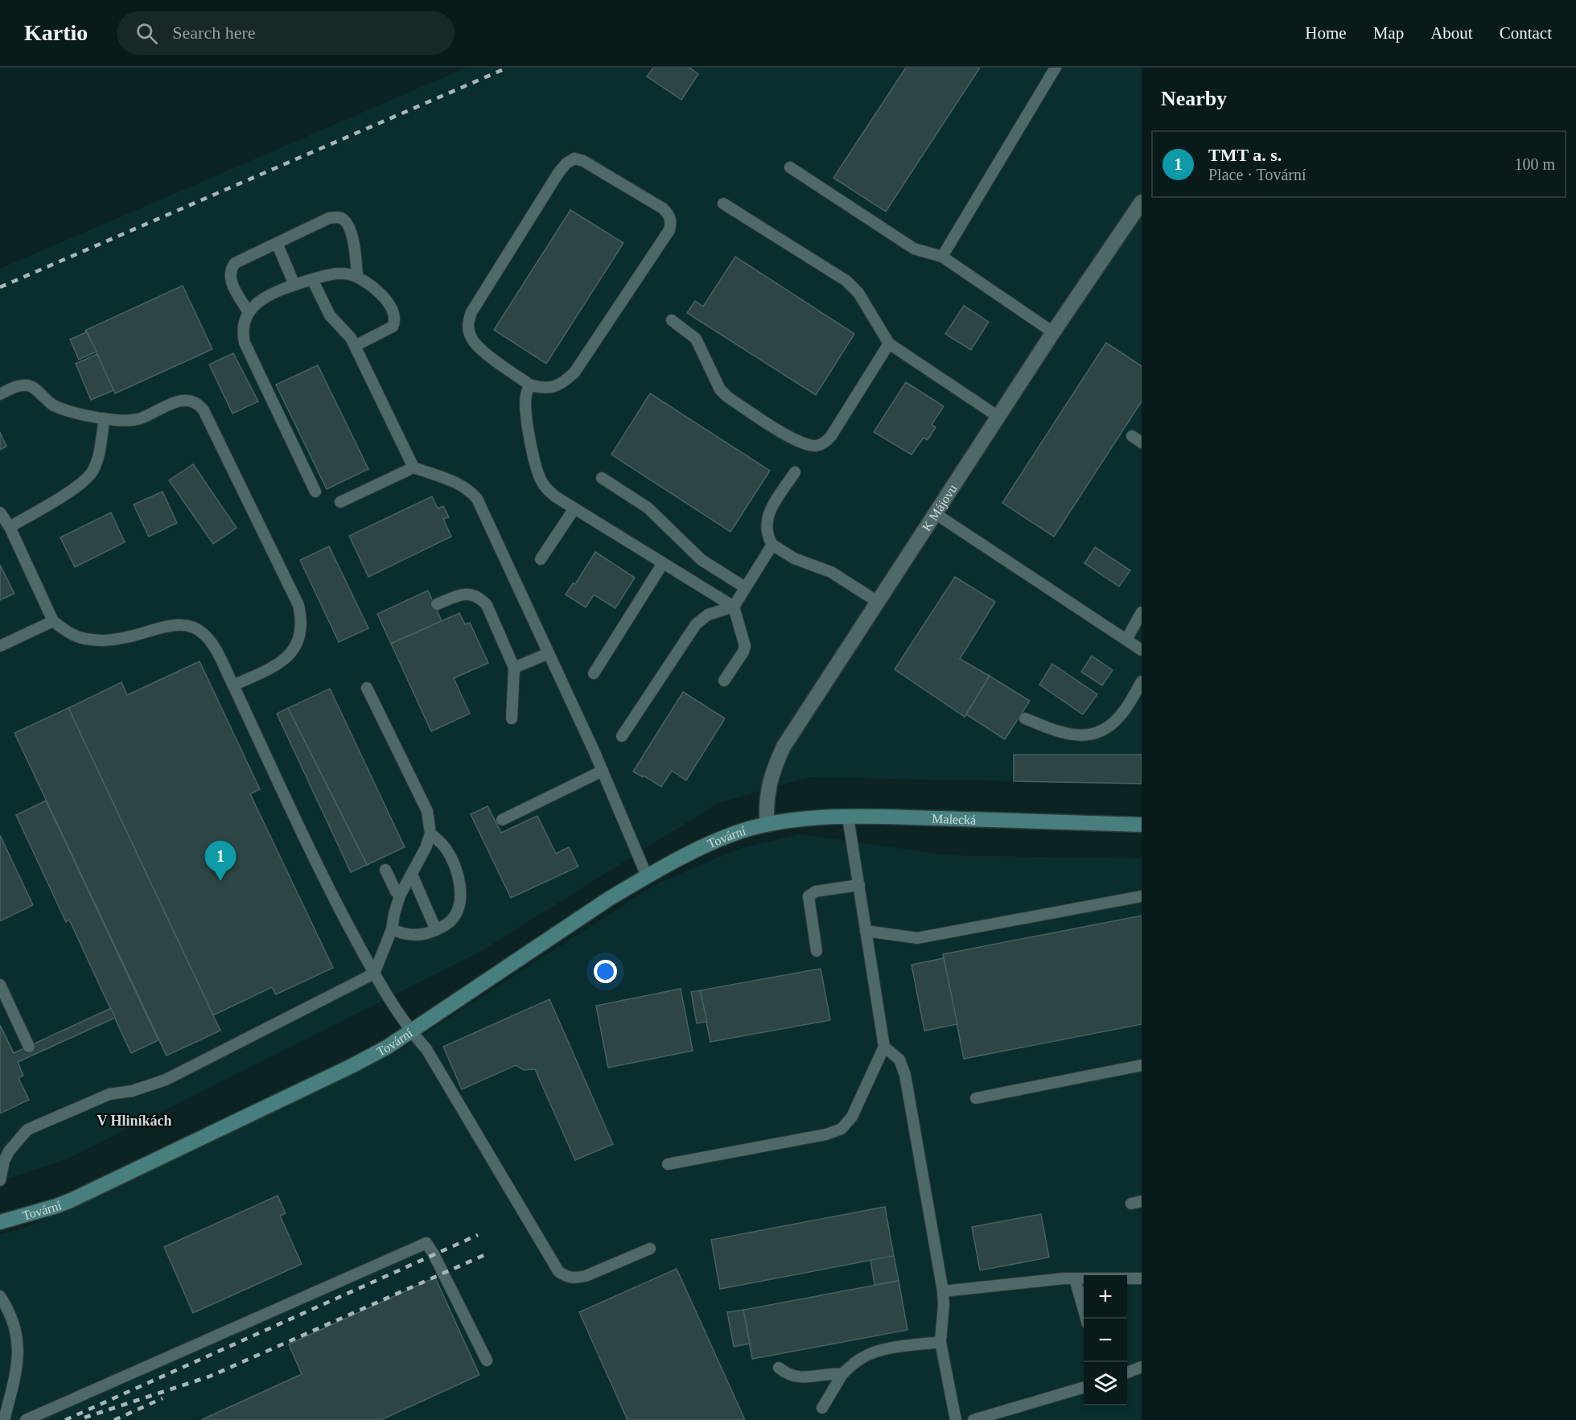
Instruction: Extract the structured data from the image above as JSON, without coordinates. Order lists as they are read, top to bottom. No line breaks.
{"streets":{"street":["K Májovu","Malecká","Tovární"]},"crossings":[["K Májovu","Malecká"],["K Májovu","Tovární"],["Malecká","Tovární"]],"districts":["V Hliníkách"],"page":{"header":"Kartio","search":"Search here","nav":["Home","Map","About","Contact"],"heading":"Nearby","list":[{"mark":"1","name":"TMT a. s.","note":"Place · Tovární","value":"100 m"}],"pins":"1","map_buttons":["+","−"]}}
